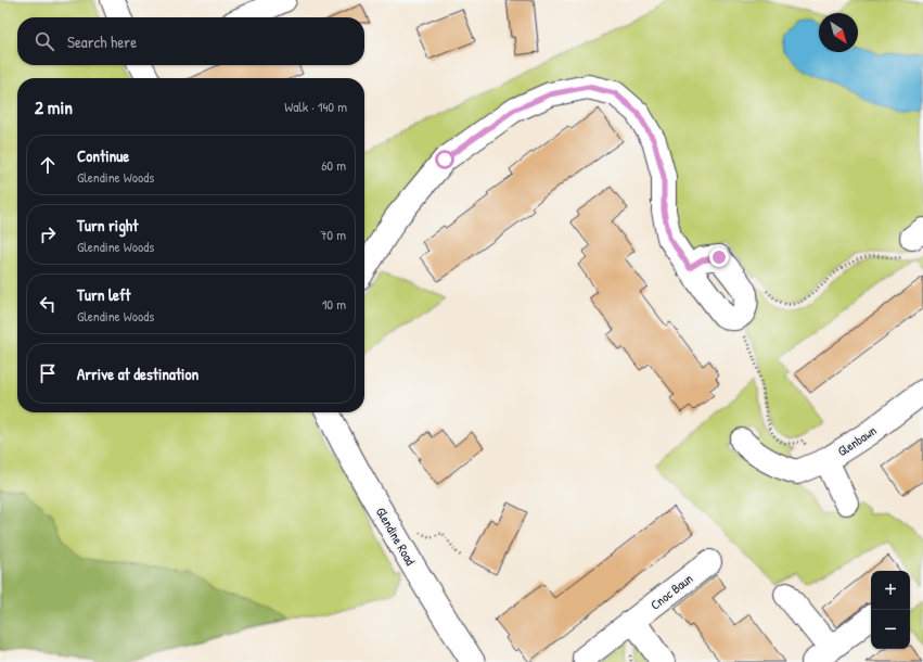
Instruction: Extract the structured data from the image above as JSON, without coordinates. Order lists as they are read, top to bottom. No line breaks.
{"streets":{"street":["Glenbawn","Glendine Road","Cnoc Baun"]},"north":"bottom right","page":{"search":"Search here","heading":["2 min","Walk · 140 m"],"list":[["Continue","Glendine Woods","60 m"],["Turn right","Glendine Woods","70 m"],["Turn left","Glendine Woods","10 m"],"Arrive at destination"],"map_buttons":["+","−"]}}
